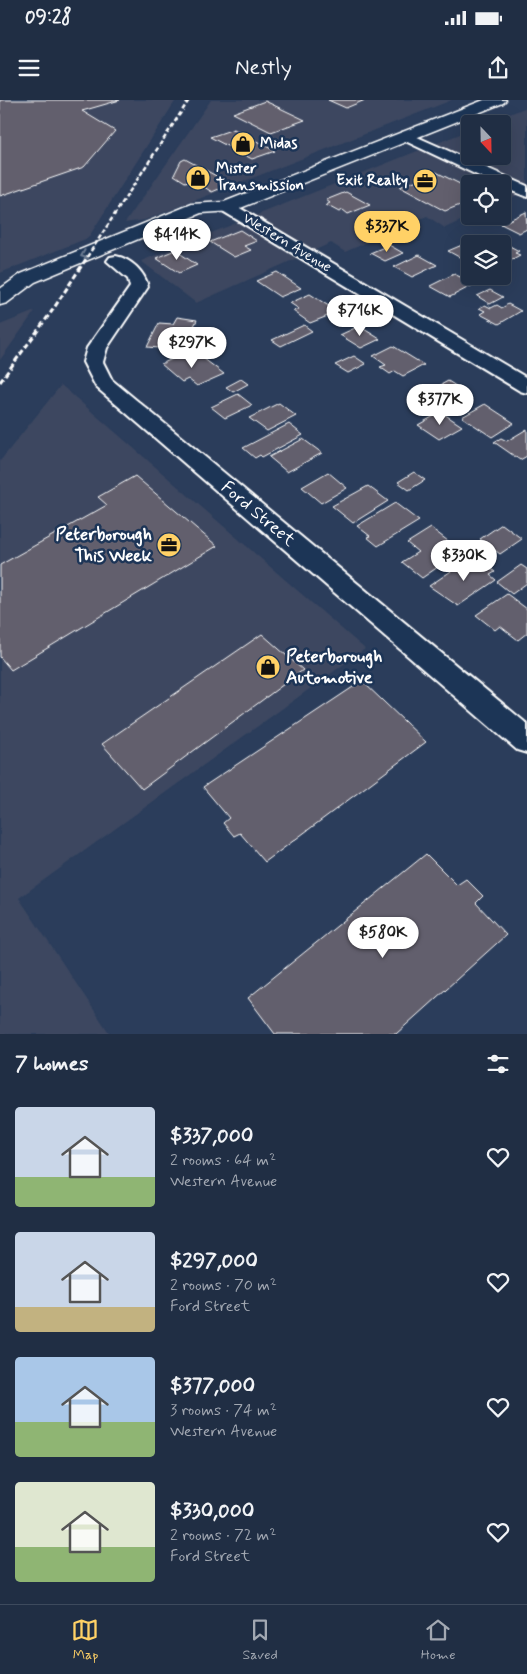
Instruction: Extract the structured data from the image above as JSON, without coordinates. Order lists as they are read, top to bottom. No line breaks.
{"streets":{"street":["Western Avenue","Ford Street"]},"places":{"shop":["Midas","Mister Transmission","Peterborough Automotive"],"office":["Exit Realty","Peterborough This Week"]},"north":"bottom","page":{"status":"09:28","header":"Nestly","price":["$337K","$414K","$716K","$297K","$377K","$330K","$580K"],"heading":"7 homes","list":[{"name":"$337,000","note":"2 rooms · 64 m² · Western Avenue"},{"name":"$297,000","note":"2 rooms · 70 m² · Ford Street"},{"name":"$377,000","note":"3 rooms · 74 m² · Western Avenue"},{"name":"$330,000","note":"2 rooms · 72 m² · Ford Street"}],"tabs":["Map","Saved","Home"]}}
